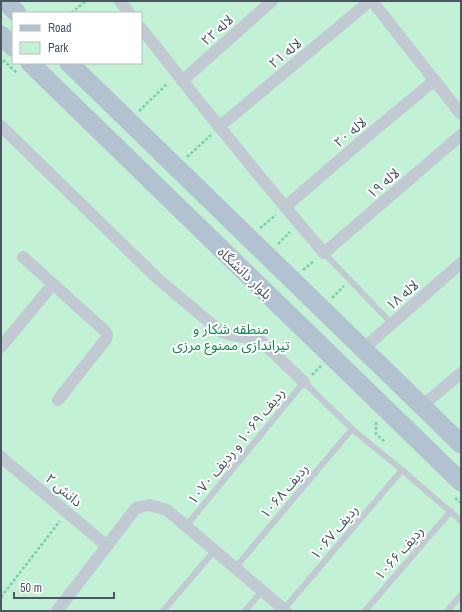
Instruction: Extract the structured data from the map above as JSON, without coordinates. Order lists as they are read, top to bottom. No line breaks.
{"streets":{"main road":["بلوار دانشگاه"],"street":["لاله ۲۲","لاله ۲۱","لاله ۲۰","لاله ۱۹","لاله ۱۸","دانش ۲"],"lane":["ردیف ۱۰۶۹ و ردیف ۱۰۷۰","ردیف ۱۰۶۸","ردیف ۱۰۶۷","ردیف ۱۰۶۶"]},"crossings":[["بلوار دانشگاه","لاله ۱۸"]],"parks":["منطقه شکار و تیراندازی ممنوع مرزی"],"legend":["Road","Park"],"scale_bar":"50 m"}
